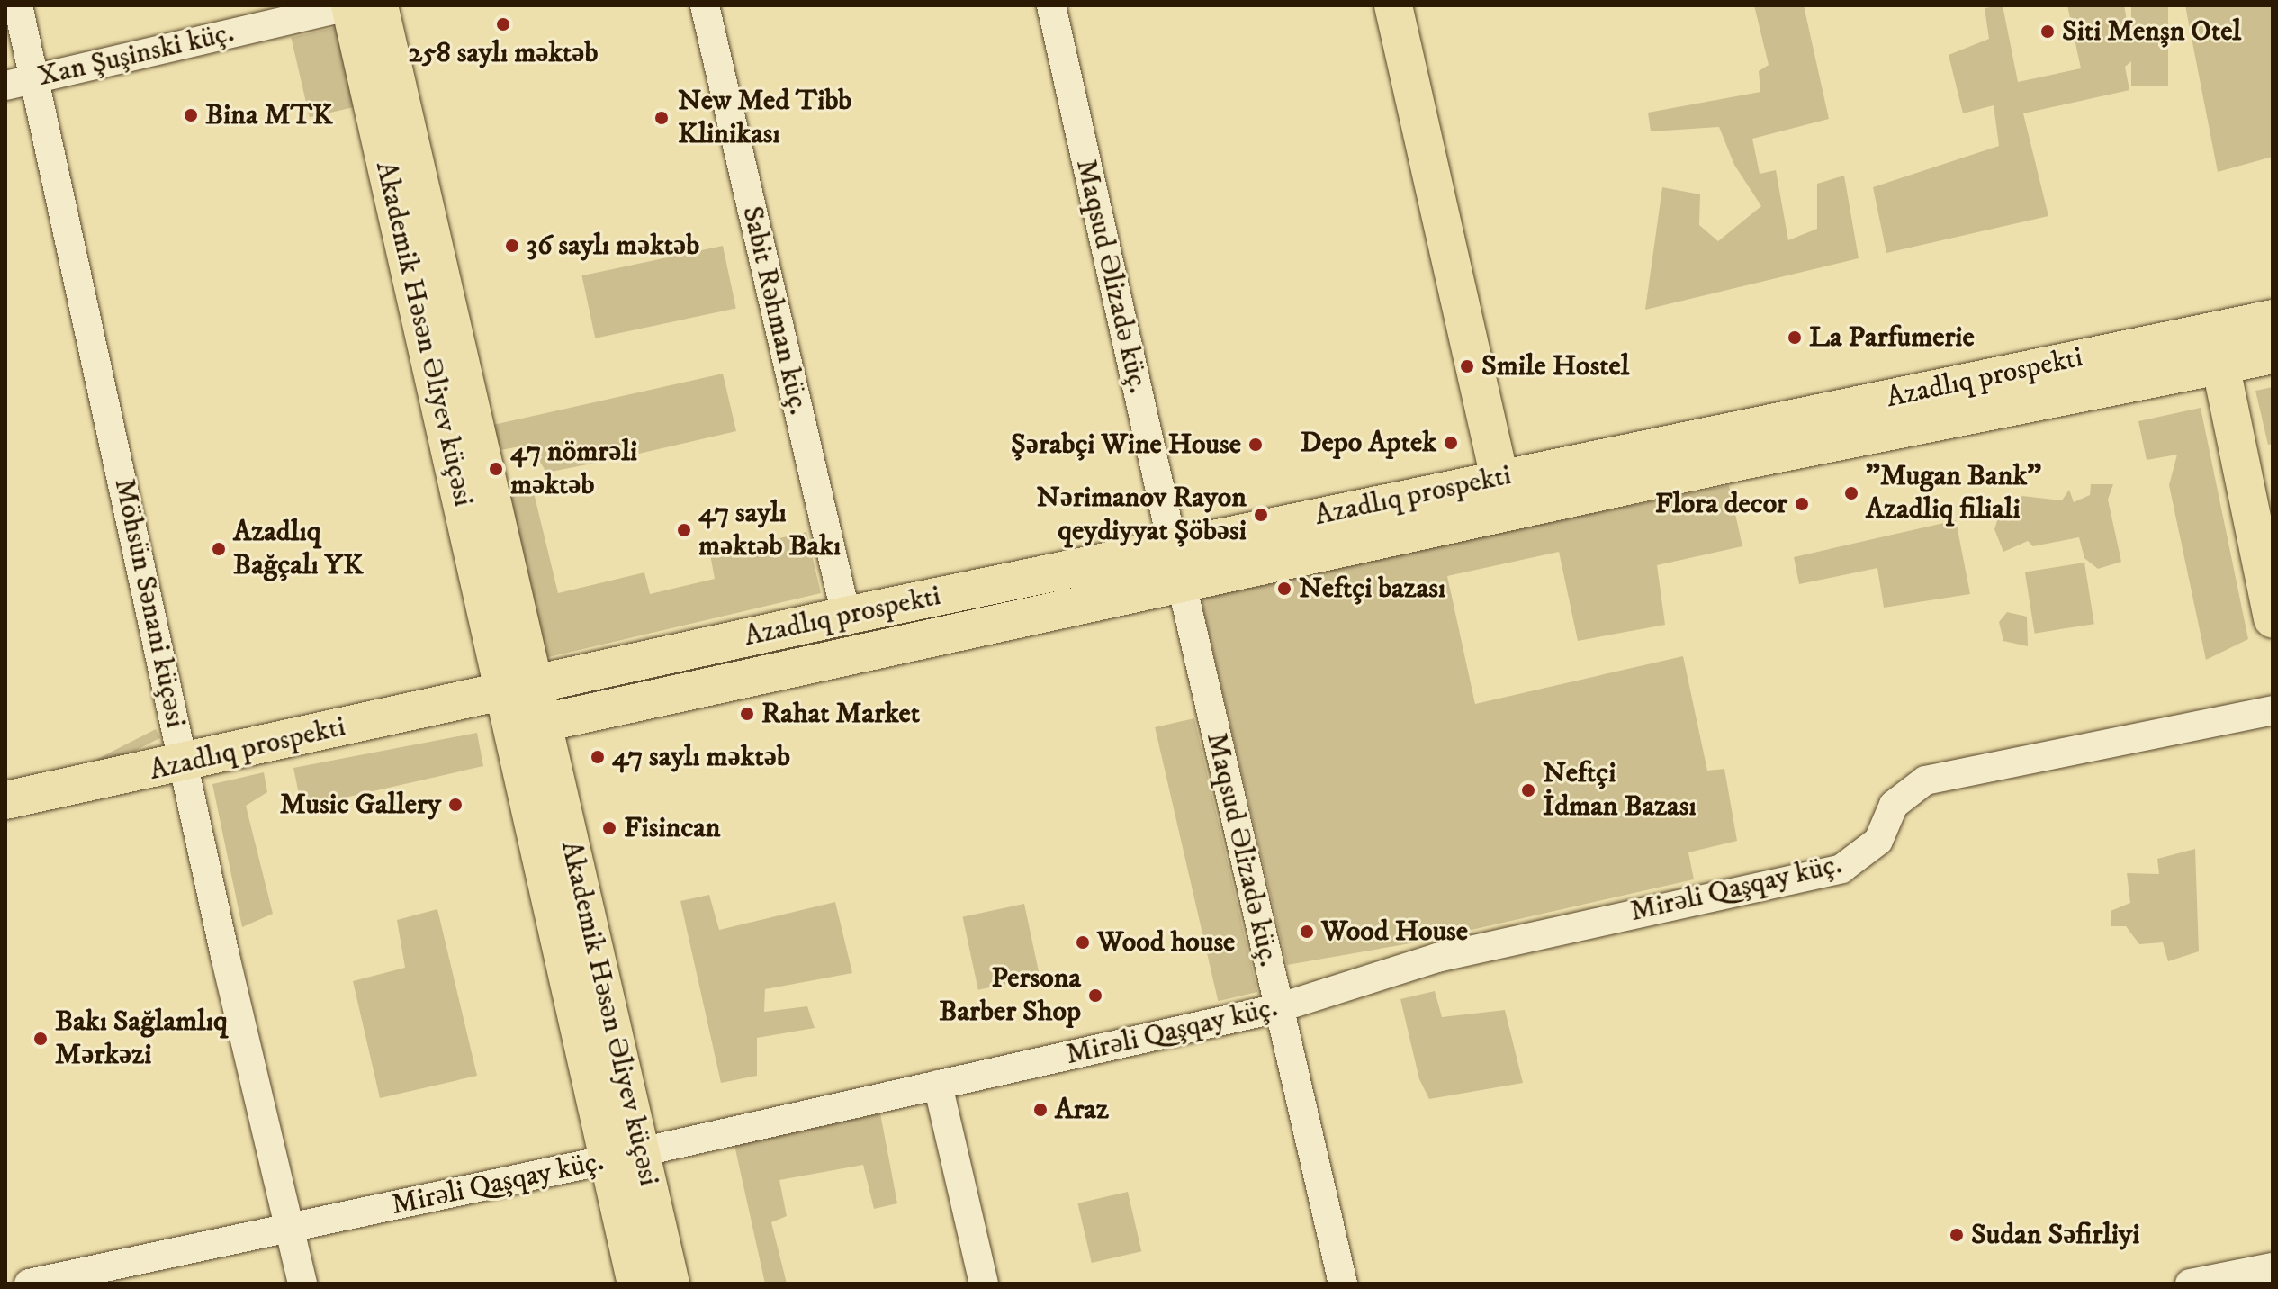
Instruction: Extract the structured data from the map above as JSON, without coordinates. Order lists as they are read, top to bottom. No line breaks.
{"streets":{"main road":["Akademik Həsən Əliyev küçəsi","Azadlıq prospekti"],"street":["Xan Şuşinski küç.","Maqsud Əlizadə küç.","Sabit Rəhman küç.","Möhsün Sənani küçəsi","Mirəli Qaşqay küç."]},"crossings":[["Xan Şuşinski küç.","Akademik Həsən Əliyev küçəsi"],["Xan Şuşinski küç.","Möhsün Sənani küçəsi"],["Maqsud Əlizadə küç.","Azadlıq prospekti"],["Maqsud Əlizadə küç.","Mirəli Qaşqay küç."],["Sabit Rəhman küç.","Azadlıq prospekti"],["Akademik Həsən Əliyev küçəsi","Azadlıq prospekti"],["Akademik Həsən Əliyev küçəsi","Mirəli Qaşqay küç."],["Azadlıq prospekti","Möhsün Sənani küçəsi"],["Möhsün Sənani küçəsi","Mirəli Qaşqay küç."]],"places":["258 saylı məktəb","Siti Menşn Otel","Bina MTK","New Med Tibb Klinikası","36 saylı məktəb","La Parfumerie","Smile Hostel","Depo Aptek","Şərabçi Wine House","47 nömrəli məktəb","\"Mugan Bank\" Azadliq filiali","Flora decor","Nərimanov Rayon qeydiyyat Şöbəsi","47 saylı məktəb Bakı","Azadlıq Bağçalı YK","Neftçi bazası","Rahat Market","47 saylı məktəb","Neftçi İdman Bazası","Music Gallery","Fisincan","Wood House","Wood house","Persona Barber Shop","Bakı Sağlamlıq Mərkəzi","Araz","Sudan Səfirliyi"]}
